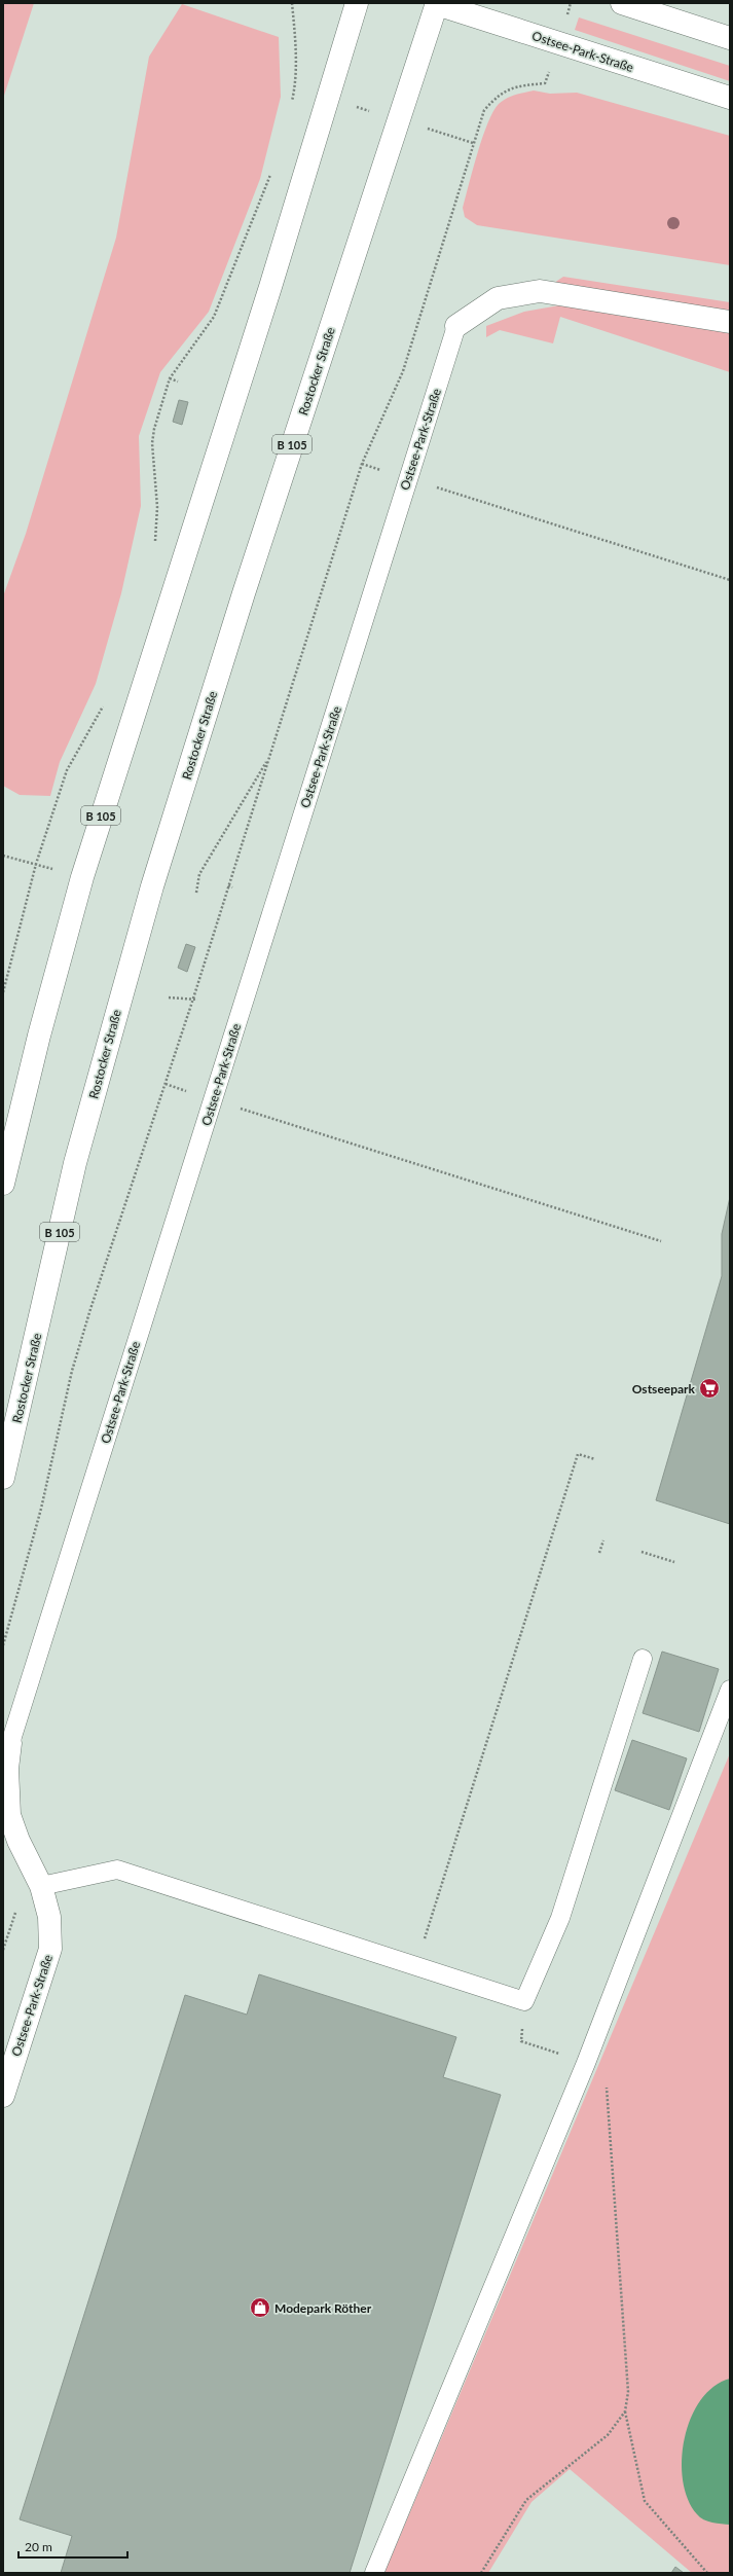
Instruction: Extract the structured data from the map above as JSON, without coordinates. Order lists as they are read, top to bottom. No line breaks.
{"streets":{"main road":["Ostsee-Park-Straße","Rostocker Straße","B 105"]},"crossings":[["Ostsee-Park-Straße","Rostocker Straße"]],"places":{"supermarket":["Ostseepark"],"shop":["Modepark Röther"]},"scale_bar":"20 m"}
